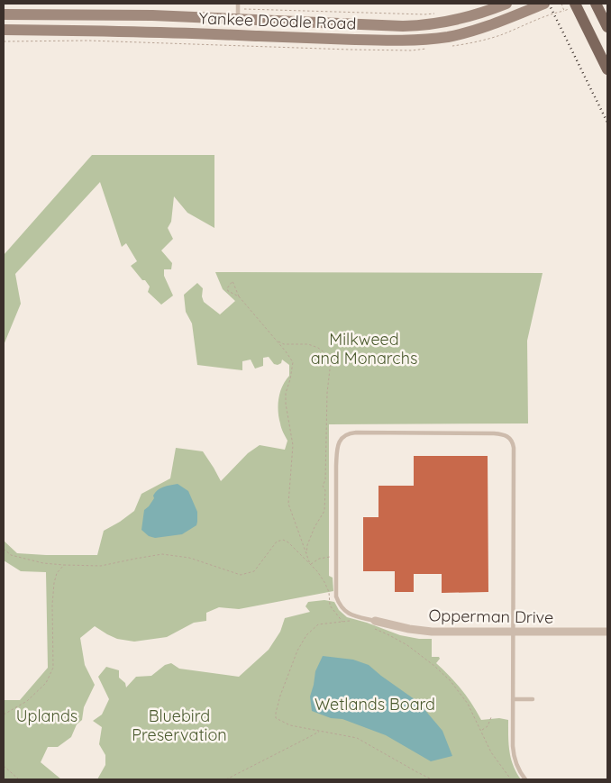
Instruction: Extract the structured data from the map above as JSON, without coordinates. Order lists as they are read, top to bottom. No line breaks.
{"streets":{"main road":["Yankee Doodle Road"],"street":["Opperman Drive"]},"parks":["Milkweed and Monarchs","Wetlands Board","Uplands","Bluebird Preservation"]}
